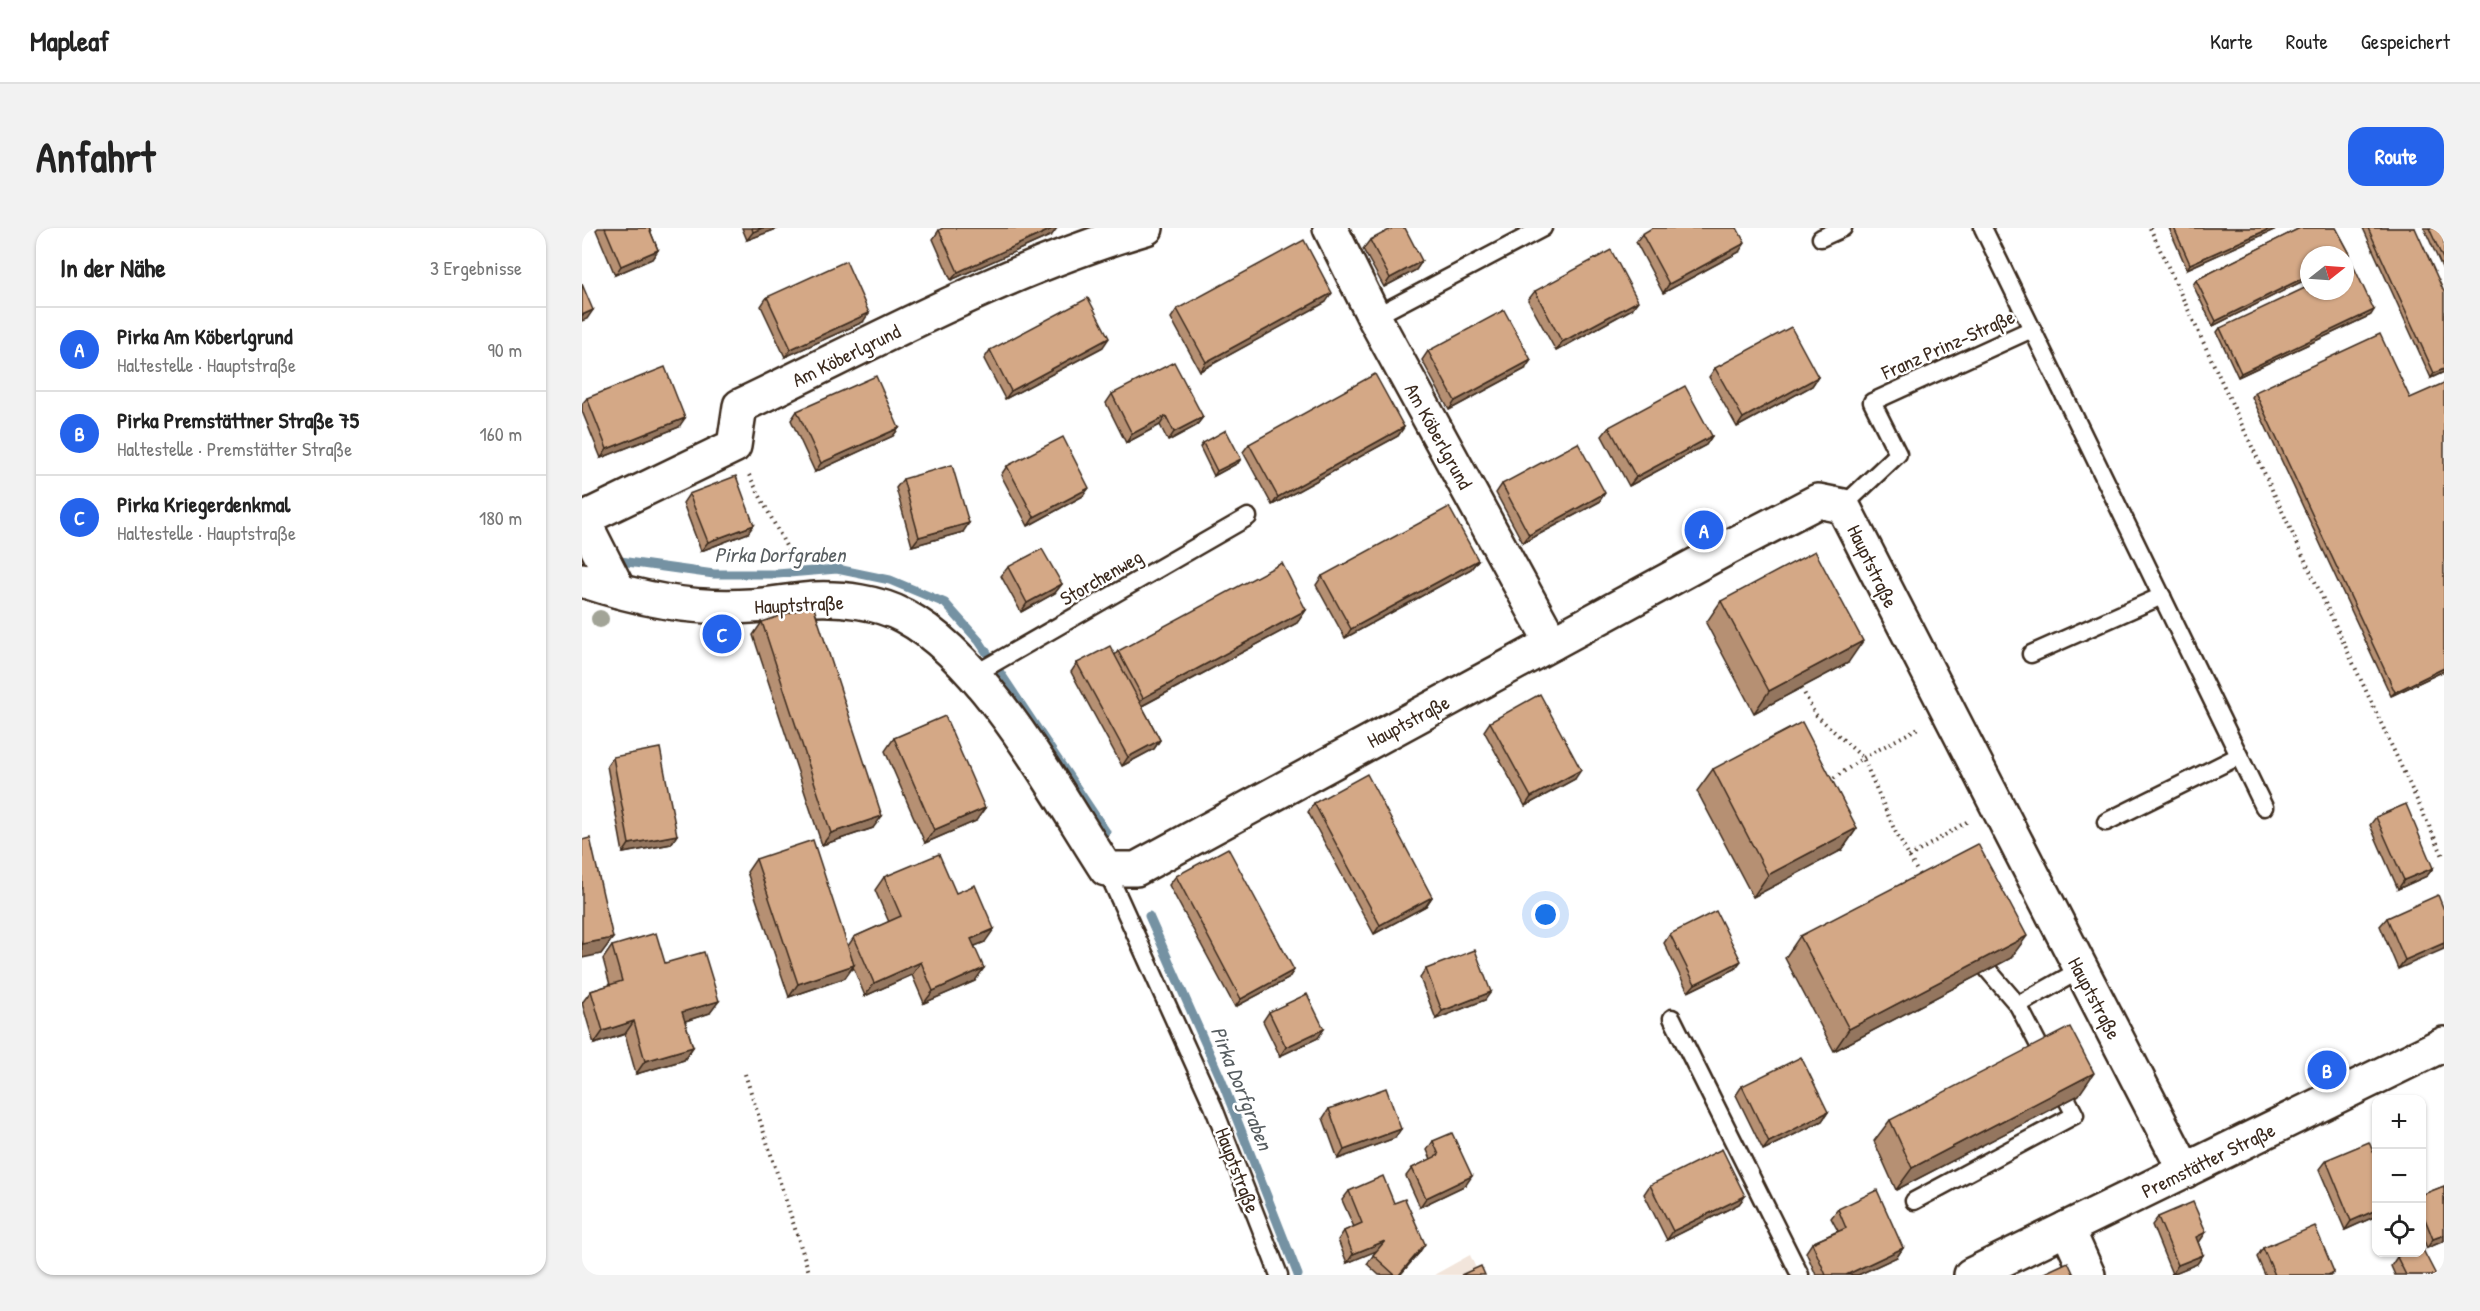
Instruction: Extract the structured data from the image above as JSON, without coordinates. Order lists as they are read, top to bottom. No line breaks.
{"streets":{"street":["Am Köberlgrund","Hauptstraße","Premstätter Straße"],"lane":["Franz Prinz-Straße","Storchenweg"]},"crossings":[["Franz Prinz-Straße","Hauptstraße"],["Am Köberlgrund","Hauptstraße"],["Hauptstraße","Storchenweg"],["Hauptstraße","Premstätter Straße"]],"water":["Pirka Dorfgraben"],"north":"right","page":{"header":"Mapleaf","nav":["Karte","Route","Gespeichert"],"buttons":"Route","title":"Anfahrt","heading":["In der Nähe","3 Ergebnisse"],"list":[{"mark":"A","name":"Pirka Am Köberlgrund","note":"Haltestelle · Hauptstraße","value":"90 m"},{"mark":"B","name":"Pirka Premstättner Straße 75","note":"Haltestelle · Premstätter Straße","value":"160 m"},{"mark":"C","name":"Pirka Kriegerdenkmal","note":"Haltestelle · Hauptstraße","value":"180 m"}],"pins":["A","C","B"],"map_buttons":["+","−"]}}
